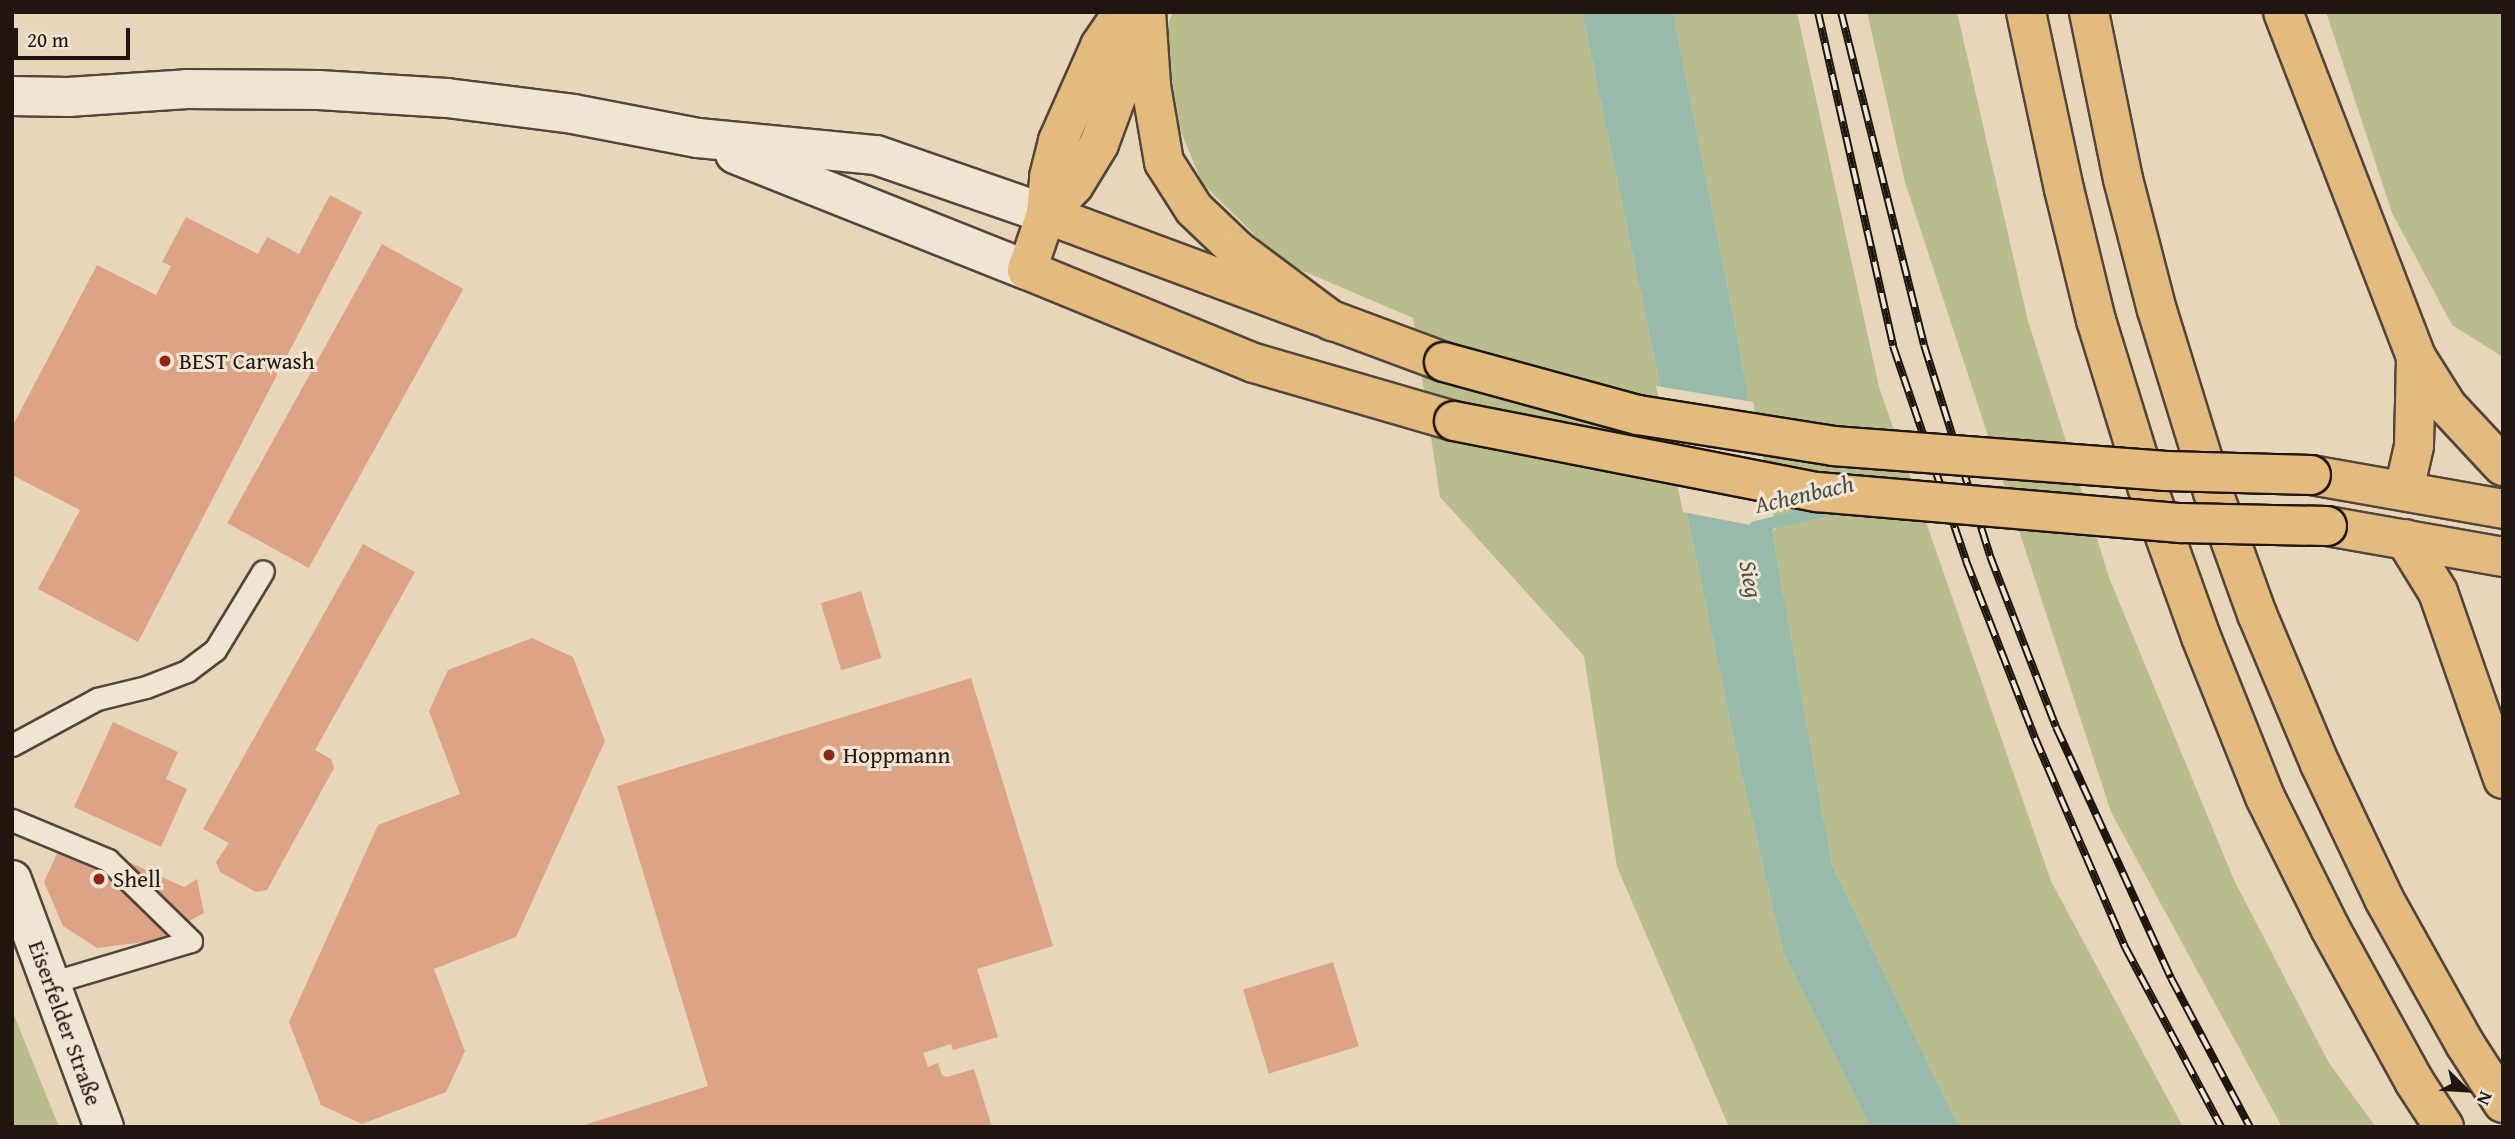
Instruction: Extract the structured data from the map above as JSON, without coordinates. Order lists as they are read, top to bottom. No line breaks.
{"streets":{"main road":["Eiserfelder Straße"]},"water":["Achenbach","Sieg"],"places":["BEST Carwash","Hoppmann","Shell"],"scale_bar":"20 m","north":"bottom right"}
